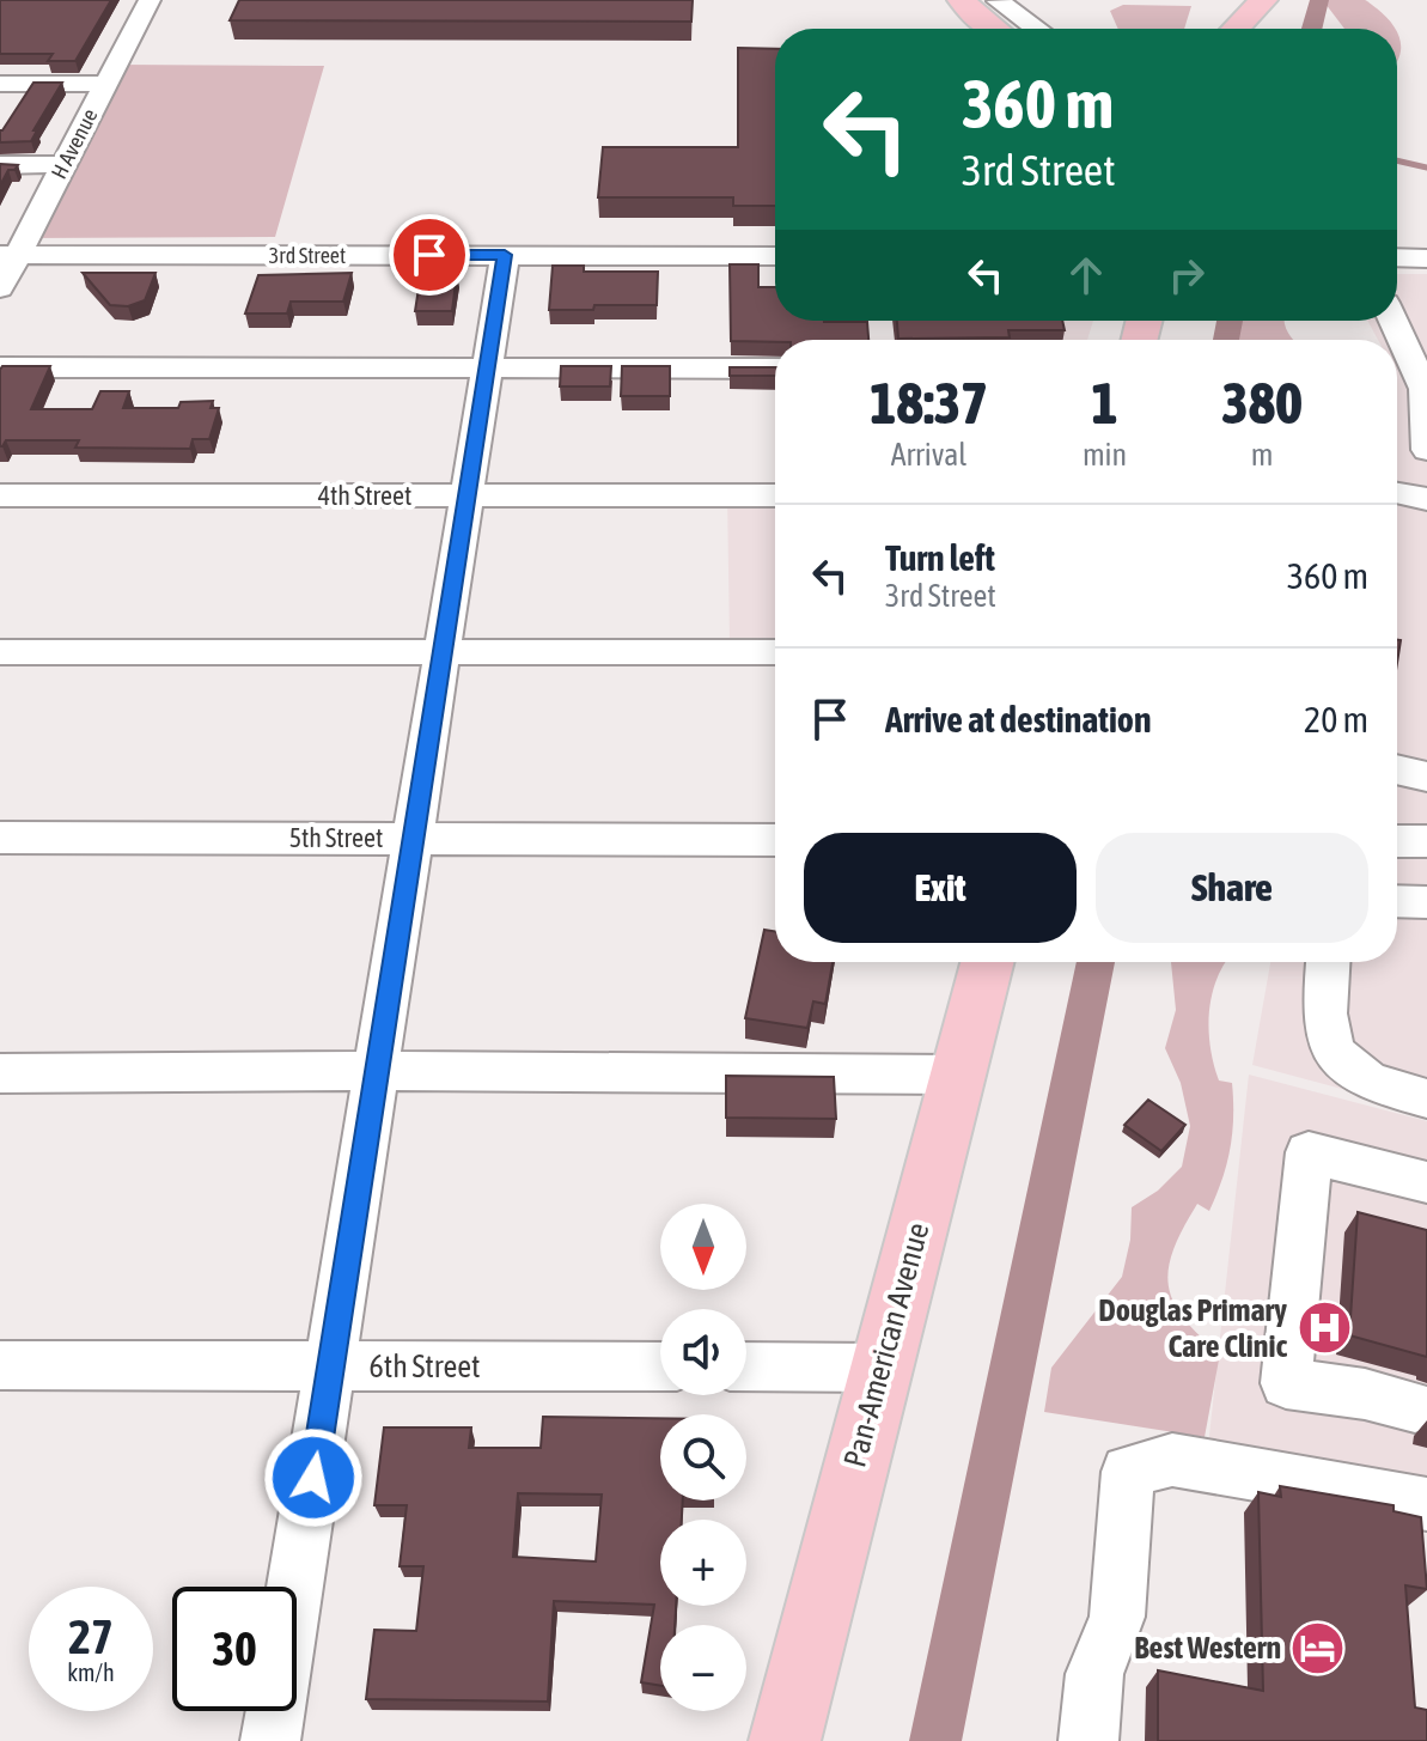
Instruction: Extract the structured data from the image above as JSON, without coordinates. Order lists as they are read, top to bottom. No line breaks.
{"streets":{"main road":["Pan-American Avenue"],"street":["H Avenue","3rd Street","4th Street","5th Street","6th Street"]},"crossings":[["H Avenue","3rd Street"]],"places":{"hospital":["Douglas Primary Care Clinic"],"hotel":["Best Western"]},"north":"bottom","page":{"turn":["360 m","3rd Street"],"eta":["18:37","Arrival","1","min","380","m"],"list":[{"name":"Turn left","note":"3rd Street","value":"360 m"},{"name":"Arrive at destination","value":"20 m"}],"buttons":["Exit","Share"],"map_buttons":["+","−"],"speed":"27 km/h","limit":"30"}}
